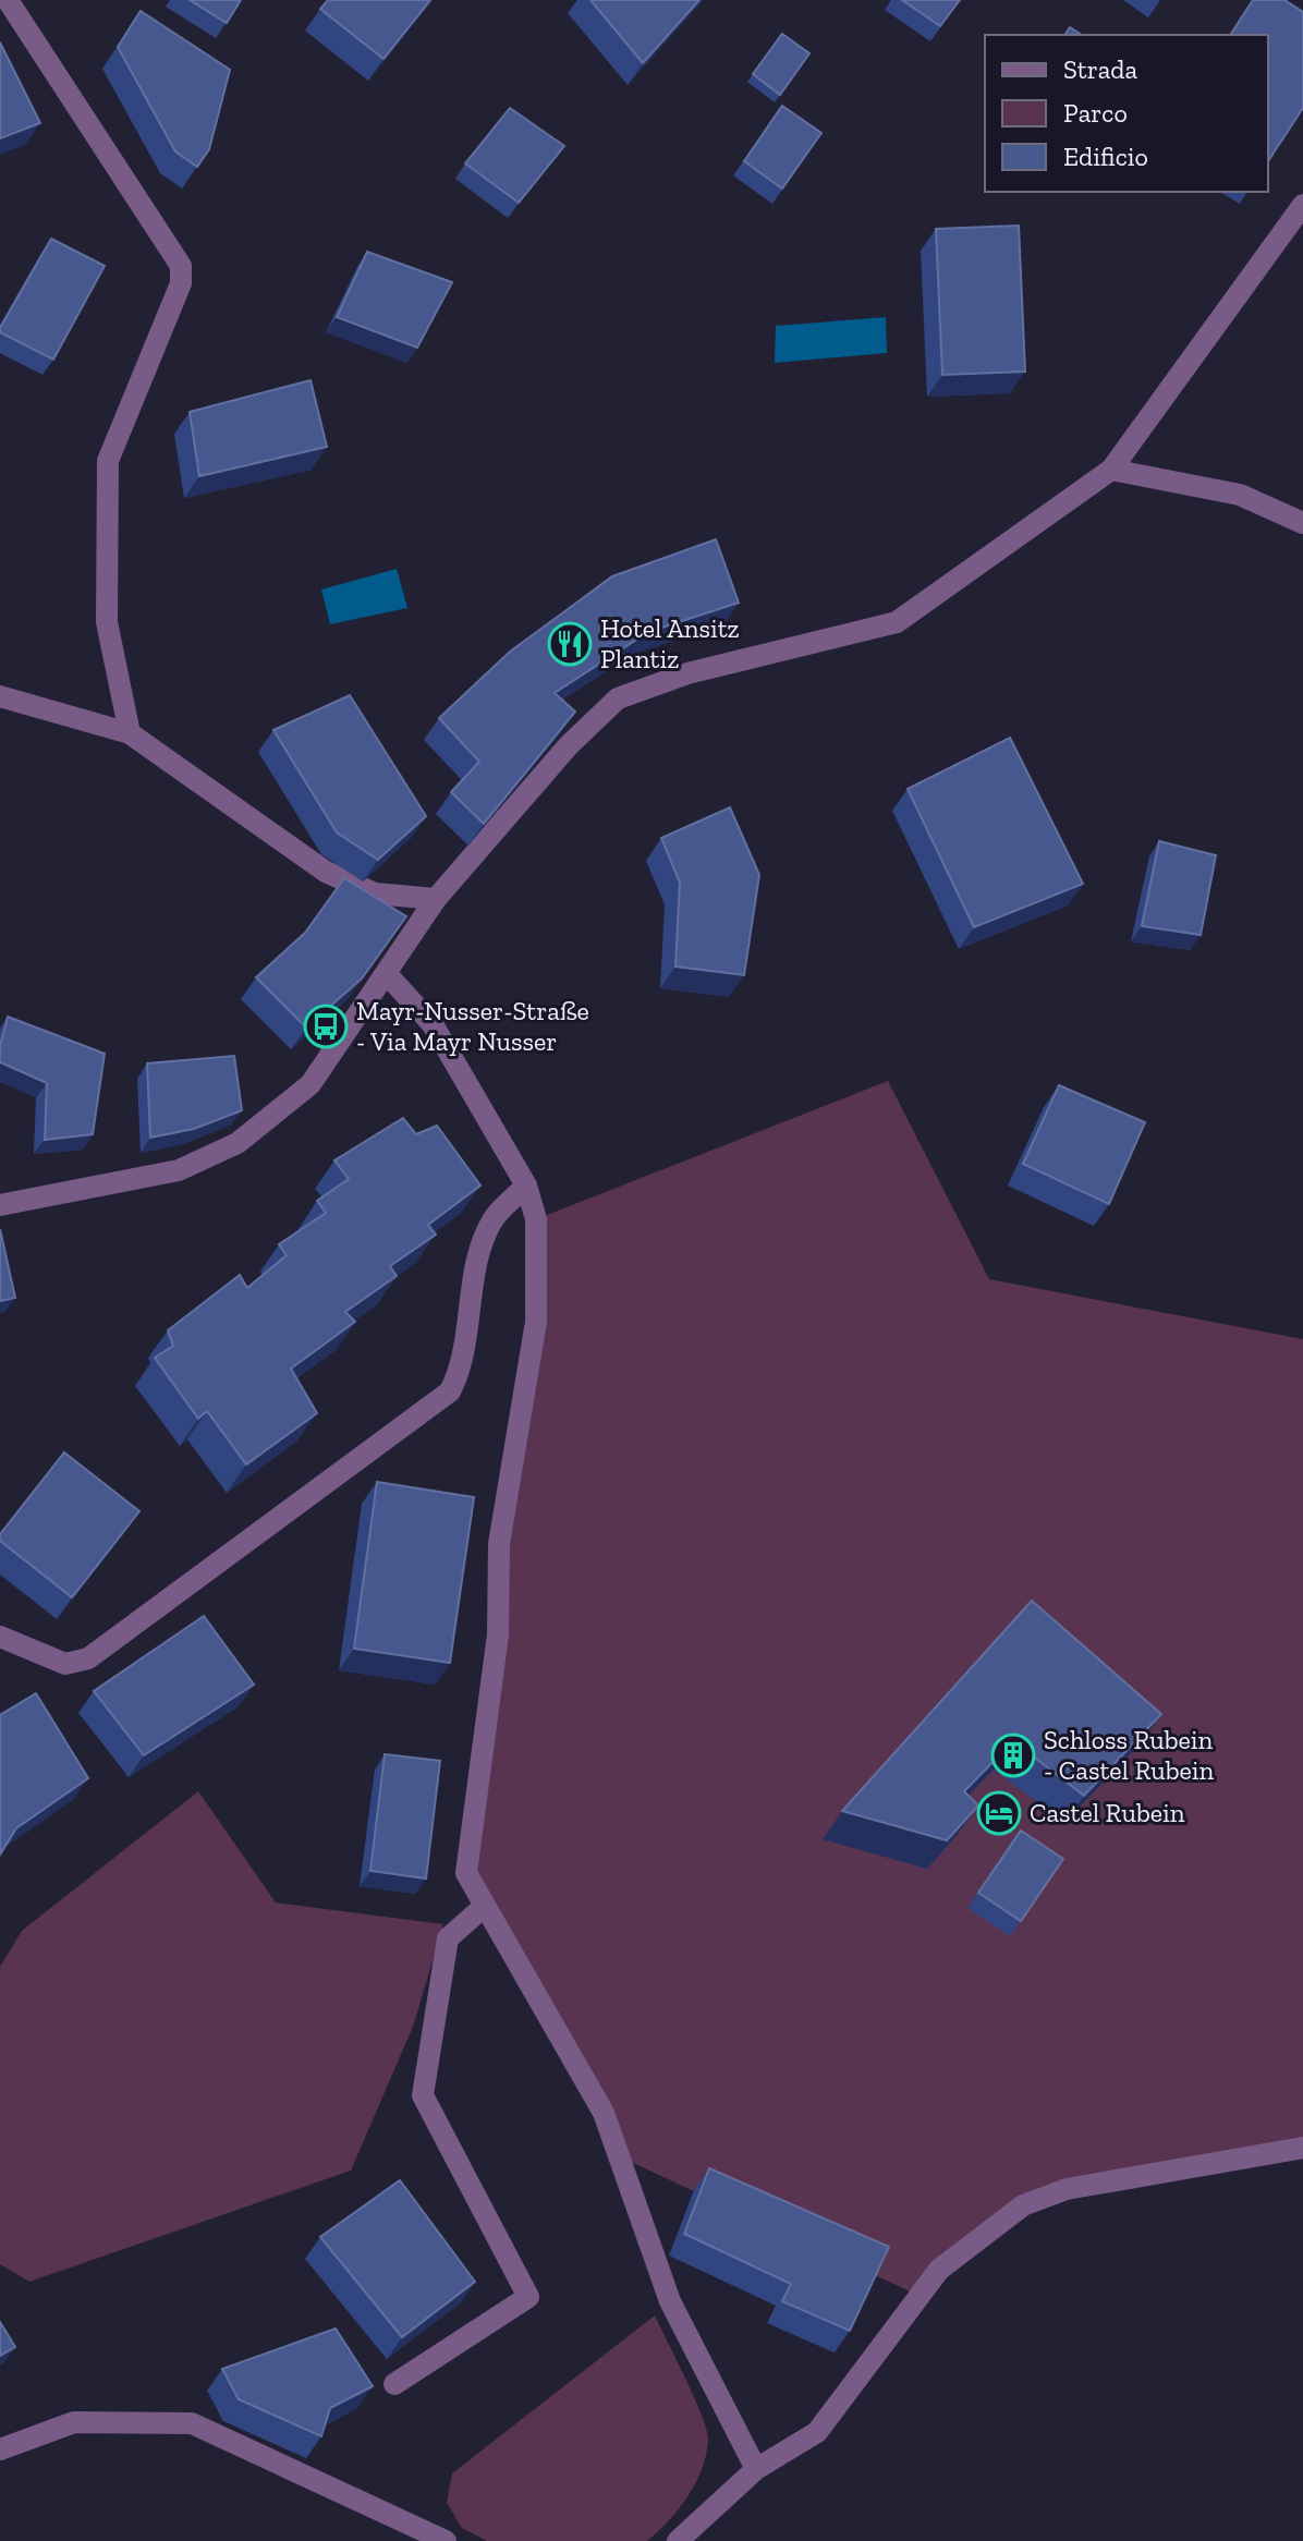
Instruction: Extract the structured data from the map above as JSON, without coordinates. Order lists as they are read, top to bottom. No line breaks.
{"places":{"restaurant":["Hotel Ansitz Plantiz"],"bus stop":["Mayr-Nusser-Straße - Via Mayr Nusser"],"building":["Schloss Rubein - Castel Rubein"],"hotel":["Castel Rubein"]},"legend":["Strada","Parco","Edificio"]}
